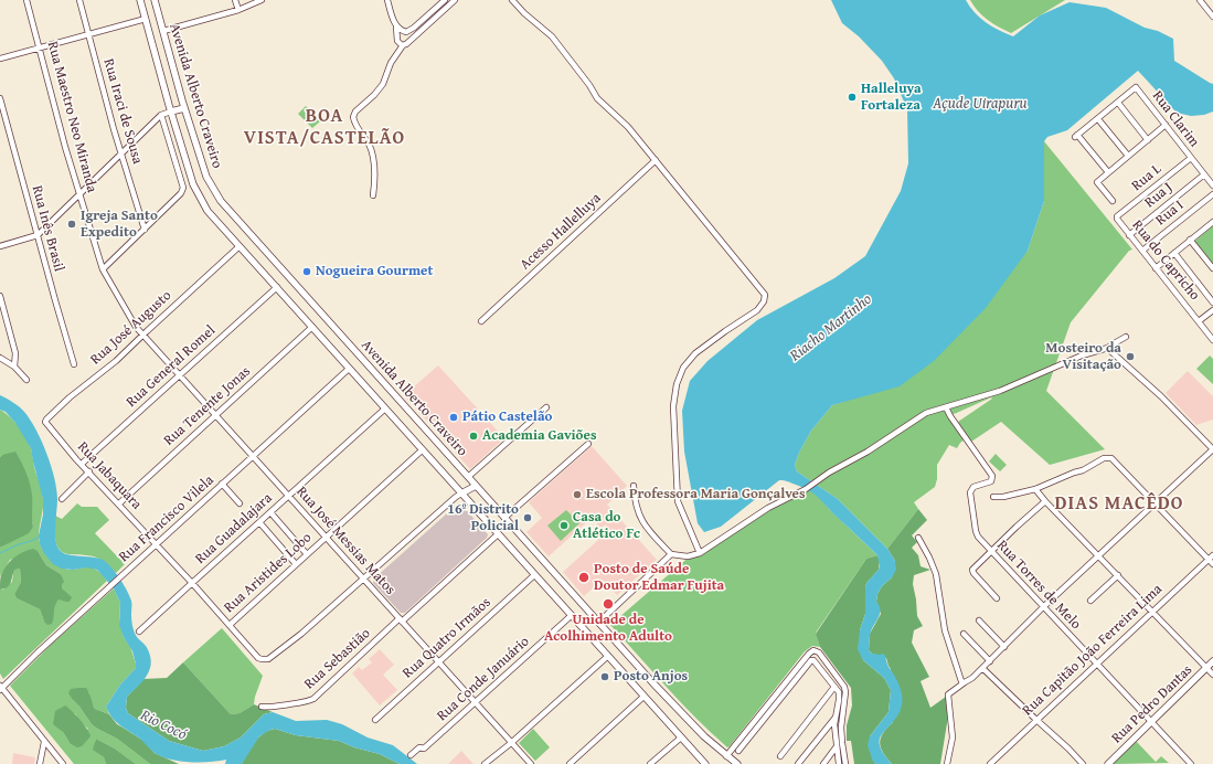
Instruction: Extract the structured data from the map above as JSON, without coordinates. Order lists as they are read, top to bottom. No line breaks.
{"streets":{"main road":["Avenida Alberto Craveiro","Rua Pedro Dantas"],"street":["Rua Iraci de Sousa","Rua Maestro Neo Miranda","Rua Clarim","Rua L","Rua J","Rua I","Rua Inês Brasil","Acesso Hallelluya","Rua do Capricho","Rua José Augusto","Rua General Romel","Rua Tenente Jonas","Rua Jabaquara","Rua Francisco Vilela","Rua Guadalajara","Rua José Messias Matos","Rua Aristides Lobo","Rua Torres de Melo","Rua Quatro Irmãos","Rua Capitão João Ferreira Lima","Rua Sebastião","Rua Conde Januário"]},"crossings":[["Avenida Alberto Craveiro","Rua José Augusto"],["Avenida Alberto Craveiro","Rua General Romel"],["Avenida Alberto Craveiro","Rua Tenente Jonas"],["Avenida Alberto Craveiro","Rua Francisco Vilela"],["Avenida Alberto Craveiro","Rua Guadalajara"],["Avenida Alberto Craveiro","Rua Aristides Lobo"],["Avenida Alberto Craveiro","Rua Quatro Irmãos"],["Avenida Alberto Craveiro","Rua Sebastião"],["Avenida Alberto Craveiro","Rua Conde Januário"],["Rua Maestro Neo Miranda","Rua José Augusto"],["Rua Maestro Neo Miranda","Rua José Messias Matos"],["Rua Clarim","Rua L"],["Rua Clarim","Rua J"],["Rua L","Rua do Capricho"],["Rua J","Rua do Capricho"],["Rua I","Rua do Capricho"],["Rua José Augusto","Rua Jabaquara"],["Rua José Augusto","Rua José Messias Matos"],["Rua General Romel","Rua Jabaquara"],["Rua General Romel","Rua José Messias Matos"],["Rua Tenente Jonas","Rua Jabaquara"],["Rua Tenente Jonas","Rua José Messias Matos"],["Rua Jabaquara","Rua Francisco Vilela"],["Rua Jabaquara","Rua Guadalajara"],["Rua Jabaquara","Rua José Messias Matos"],["Rua Jabaquara","Rua Aristides Lobo"],["Rua Francisco Vilela","Rua José Messias Matos"],["Rua Guadalajara","Rua José Messias Matos"],["Rua José Messias Matos","Rua Aristides Lobo"],["Rua José Messias Matos","Rua Quatro Irmãos"],["Rua José Messias Matos","Rua Sebastião"],["Rua José Messias Matos","Rua Conde Januário"],["Rua Torres de Melo","Rua Capitão João Ferreira Lima"],["Rua Torres de Melo","Rua Pedro Dantas"]],"districts":["BOA VISTA/CASTELÃO","DIAS MACÊDO"],"water":["Açude Uirapuru","Riacho Martinho","Rio Cocó"],"places":["Halleluya Fortaleza","Igreja Santo Expedito","Nogueira Gourmet","Mosteiro da Visitação","Pátio Castelão","Academia Gaviões","Escola Professora Maria Gonçalves","16º Distrito Policial","Casa do Atlético Fc","Posto de Saúde Doutor Edmar Fujita","Unidade de Acolhimento Adulto","Posto Anjos"]}
